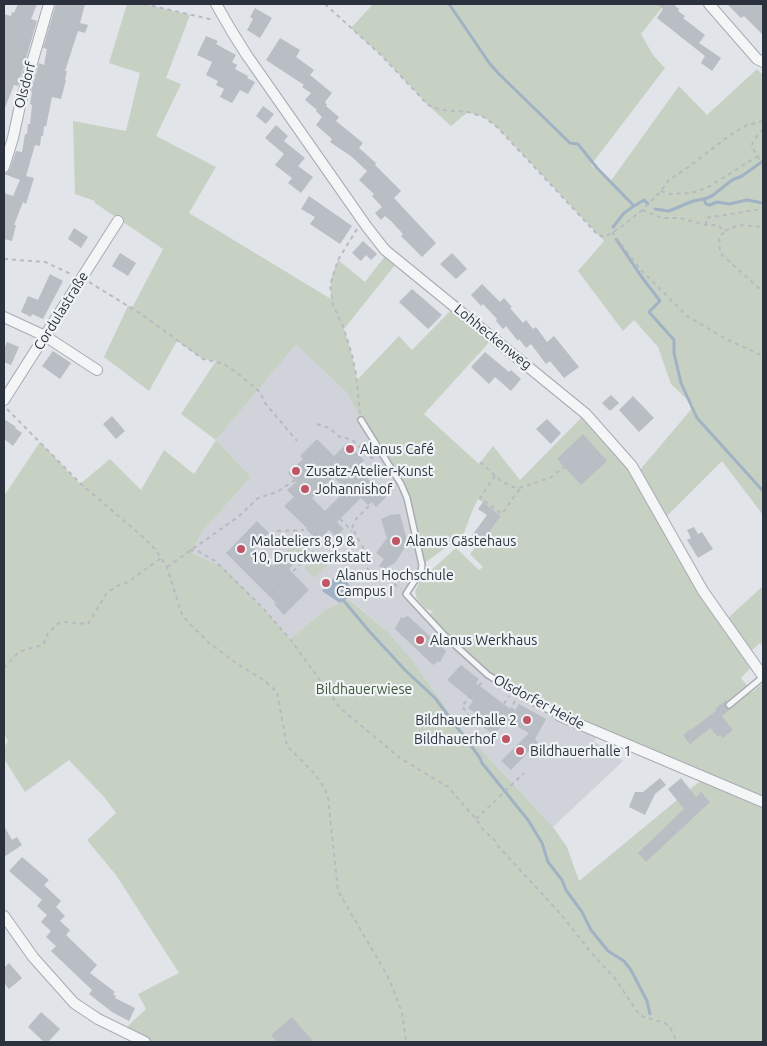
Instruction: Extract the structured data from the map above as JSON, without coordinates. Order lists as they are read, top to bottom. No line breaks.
{"streets":{"street":["Olsdorf","Cordulastraße","Lohheckenweg","Olsdorfer Heide"]},"parks":["Bildhauerwiese"],"places":["Alanus Café","Zusatz-Atelier-Kunst","Johannishof","Alanus Gästehaus","Malateliers 8,9 & 10, Druckwerkstatt","Alanus Hochschule Campus I","Alanus Werkhaus","Bildhauerhalle 2","Bildhauerhof","Bildhauerhalle 1"]}
